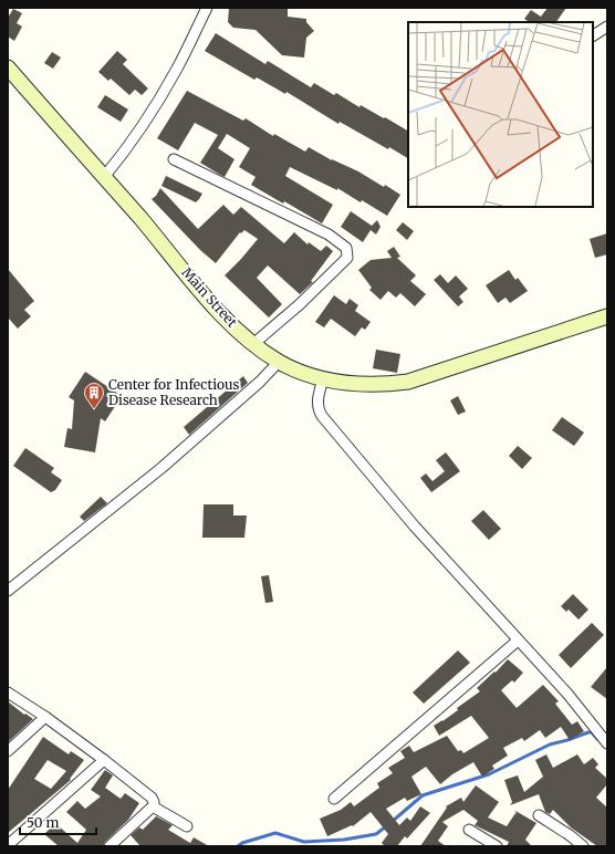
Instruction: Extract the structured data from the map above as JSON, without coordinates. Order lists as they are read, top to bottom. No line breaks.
{"streets":{"main road":["Main Street"]},"places":{"building":["Center for Infectious Disease Research"]},"scale_bar":"50 m"}
